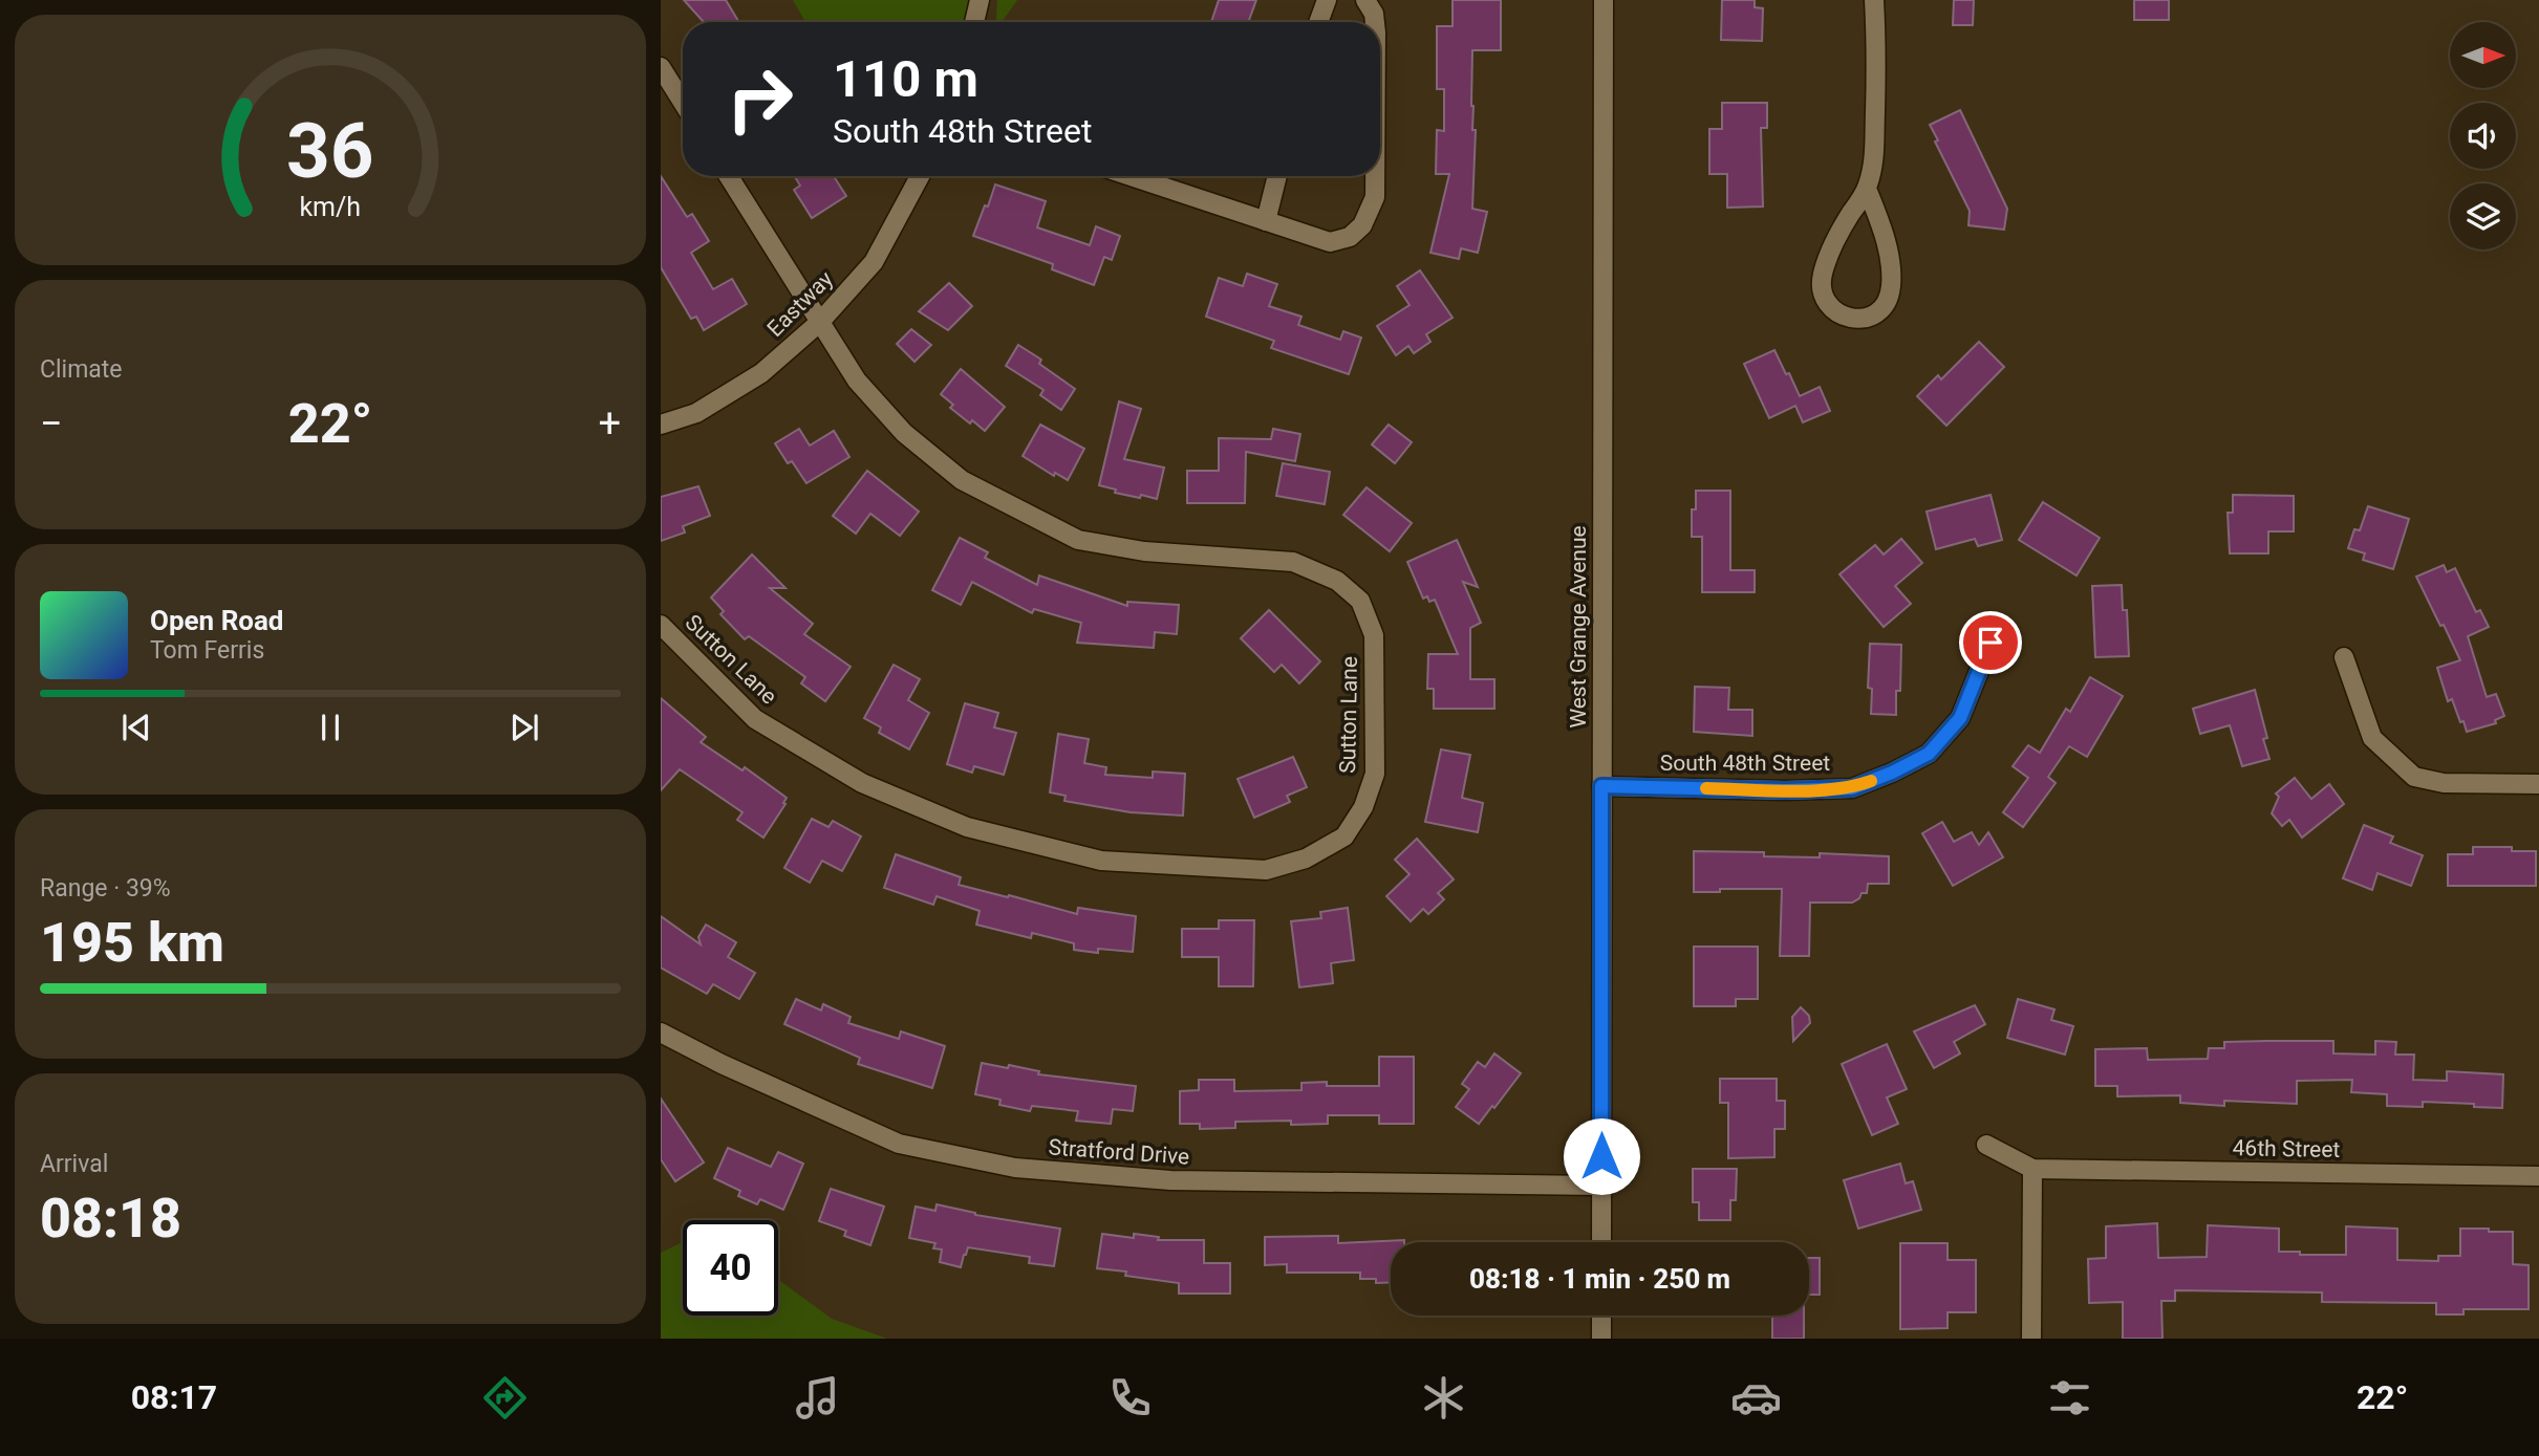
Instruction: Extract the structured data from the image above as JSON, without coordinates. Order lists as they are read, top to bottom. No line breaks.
{"streets":{"street":["Eastway","West Grange Avenue","Sutton Lane","South 48th Street","46th Street","Stratford Drive"]},"crossings":[["Eastway","Sutton Lane"],["West Grange Avenue","South 48th Street"],["West Grange Avenue","Stratford Drive"]],"north":"right","page":{"turn":["110 m","South 48th Street"],"tile":["Climate",["Range · 39%","195 km"],["Arrival","08:18"]],"heat":["−","22°","+"],"song":["Open Road","Tom Ferris"],"limit":"40","trip":"08:18 · 1 min · 250 m","tabs":["08:17","22°"],"gauge":["36","km/h"]}}
